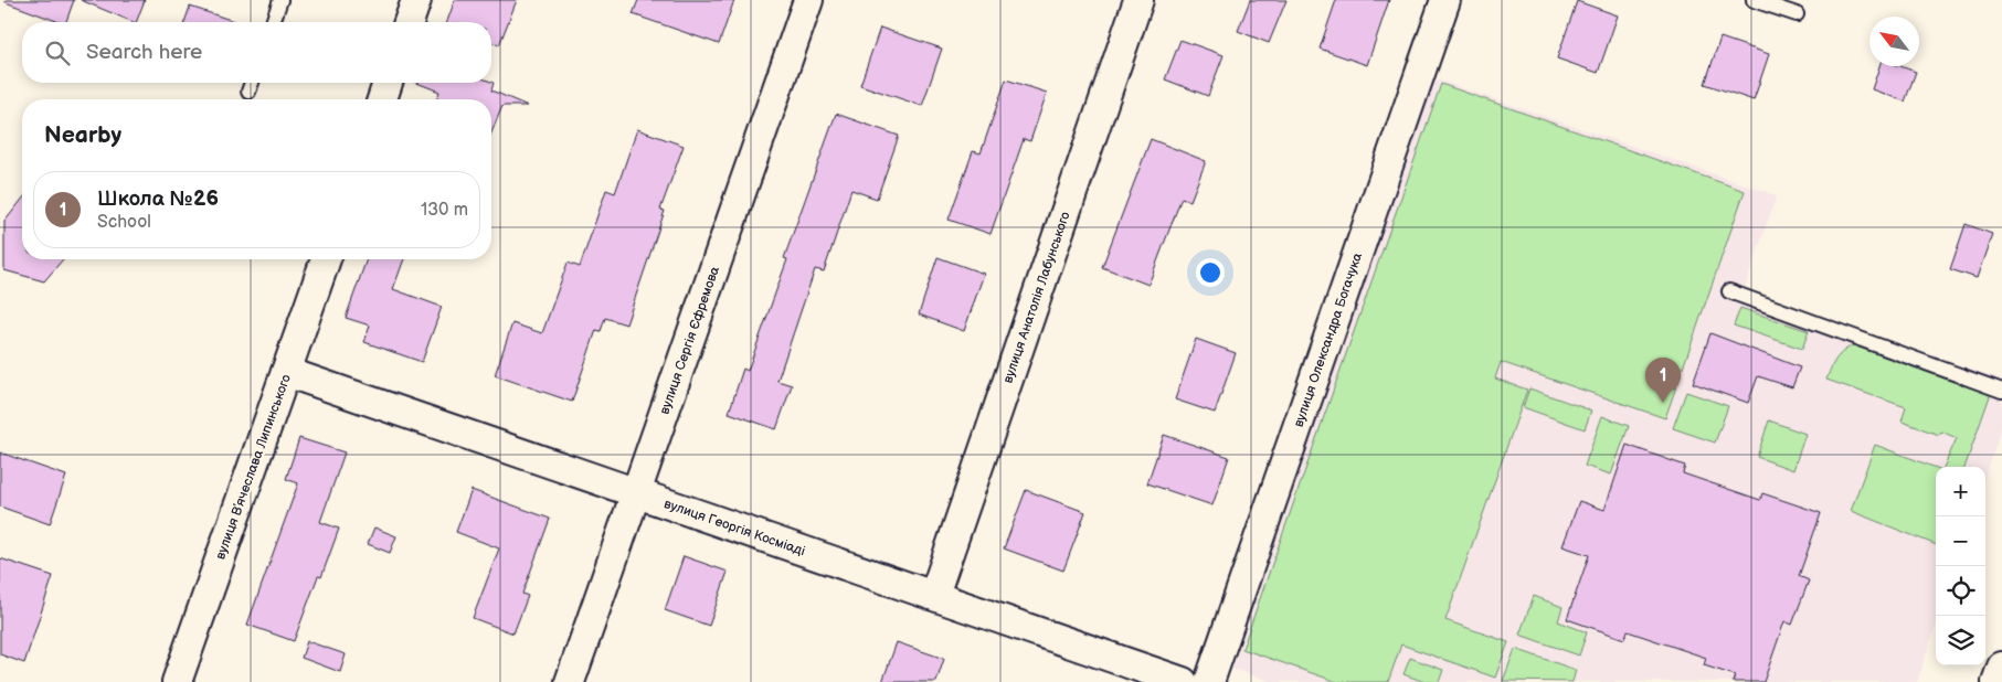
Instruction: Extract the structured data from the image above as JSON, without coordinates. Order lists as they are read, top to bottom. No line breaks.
{"streets":{"street":["вулиця Анатолія Лабунського","вулиця Сергія Єфремова","вулиця Олександра Богачука","вулиця Вʼячеслава Липинського","вулиця Георгія Косміаді"]},"crossings":[["вулиця Анатолія Лабунського","вулиця Георгія Косміаді"],["вулиця Сергія Єфремова","вулиця Георгія Косміаді"],["вулиця Вʼячеслава Липинського","вулиця Георгія Косміаді"]],"north":"top left","page":{"search":"Search here","heading":"Nearby","list":[{"mark":"1","name":"Школа №26","note":"School","value":"130 m"}],"pins":"1","map_buttons":["+","−"]}}
